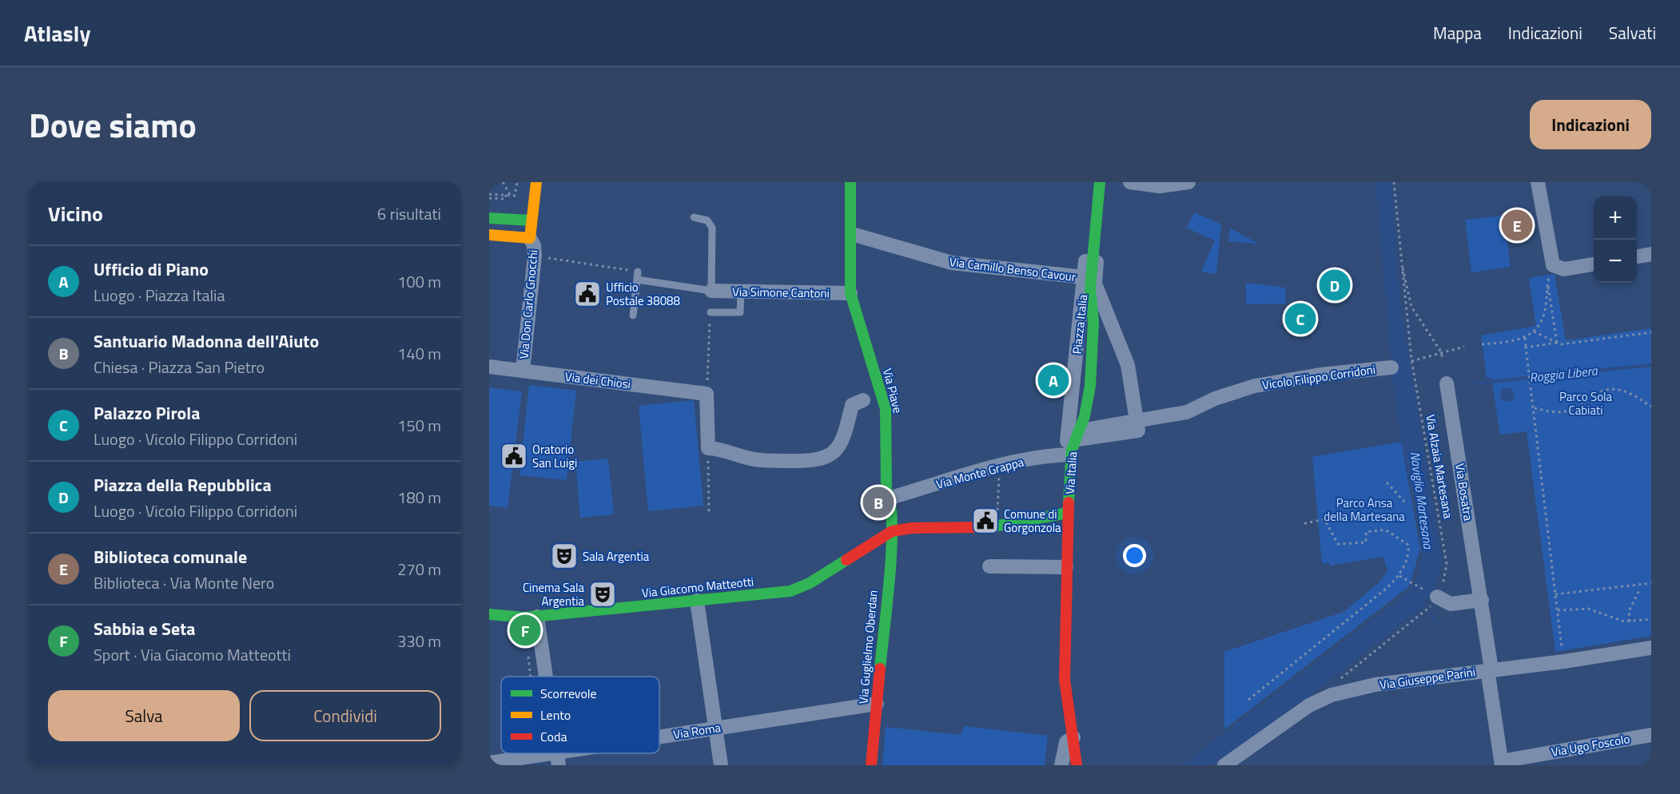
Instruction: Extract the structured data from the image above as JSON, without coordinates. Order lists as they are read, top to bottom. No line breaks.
{"streets":{"street":["Via Camillo Benso Cavour","Via Simone Cantoni","Via Don Carlo Gnocchi","Piazza Italia","Vicolo Filippo Corridoni","Via dei Chiosi","Via Piave","Via Monte Grappa","Via Italia","Via Bosatra","Via Giacomo Matteotti","Via Guglielmo Oberdan","Via Giuseppe Parini","Via Roma","Via Ugo Foscolo"],"path":["Via Alzaia Martesana"]},"crossings":[["Via Camillo Benso Cavour","Piazza Italia"],["Via Camillo Benso Cavour","Via Piave"],["Via Simone Cantoni","Via Piave"],["Via Don Carlo Gnocchi","Via dei Chiosi"],["Piazza Italia","Vicolo Filippo Corridoni"],["Piazza Italia","Via Italia"],["Vicolo Filippo Corridoni","Via Italia"],["Via Piave","Via Monte Grappa"],["Via Piave","Via Giacomo Matteotti"],["Via Piave","Via Guglielmo Oberdan"],["Via Monte Grappa","Via Italia"],["Via Bosatra","Via Giuseppe Parini"],["Via Bosatra","Via Ugo Foscolo"],["Via Giacomo Matteotti","Via Guglielmo Oberdan"],["Via Guglielmo Oberdan","Via Roma"]],"water":["Roggia Libera","Naviglio Martesana"],"parks":["Parco Sola Cabiati","Parco Ansa della Martesana"],"places":{"public building":["Ufficio Postale 38088","Oratorio San Luigi","Comune di Gorgonzola"],"theatre":["Sala Argentia","Cinema Sala Argentia"]},"legend":["Scorrevole","Lento","Coda"],"page":{"header":"Atlasly","nav":["Mappa","Indicazioni","Salvati"],"title":"Dove siamo","buttons":["Indicazioni",["Salva","Condividi"]],"heading":["Vicino","6 risultati"],"map_buttons":["+","−"],"pins":["E","D","C","A","B","F"],"list":[{"mark":"A","name":"Ufficio di Piano","note":"Luogo · Piazza Italia","value":"100 m"},{"mark":"B","name":"Santuario Madonna dell'Aiuto","note":"Chiesa · Piazza San Pietro","value":"140 m"},{"mark":"C","name":"Palazzo Pirola","note":"Luogo · Vicolo Filippo Corridoni","value":"150 m"},{"mark":"D","name":"Piazza della Repubblica","note":"Luogo · Vicolo Filippo Corridoni","value":"180 m"},{"mark":"E","name":"Biblioteca comunale","note":"Biblioteca · Via Monte Nero","value":"270 m"},{"mark":"F","name":"Sabbia e Seta","note":"Sport · Via Giacomo Matteotti","value":"330 m"}]}}
